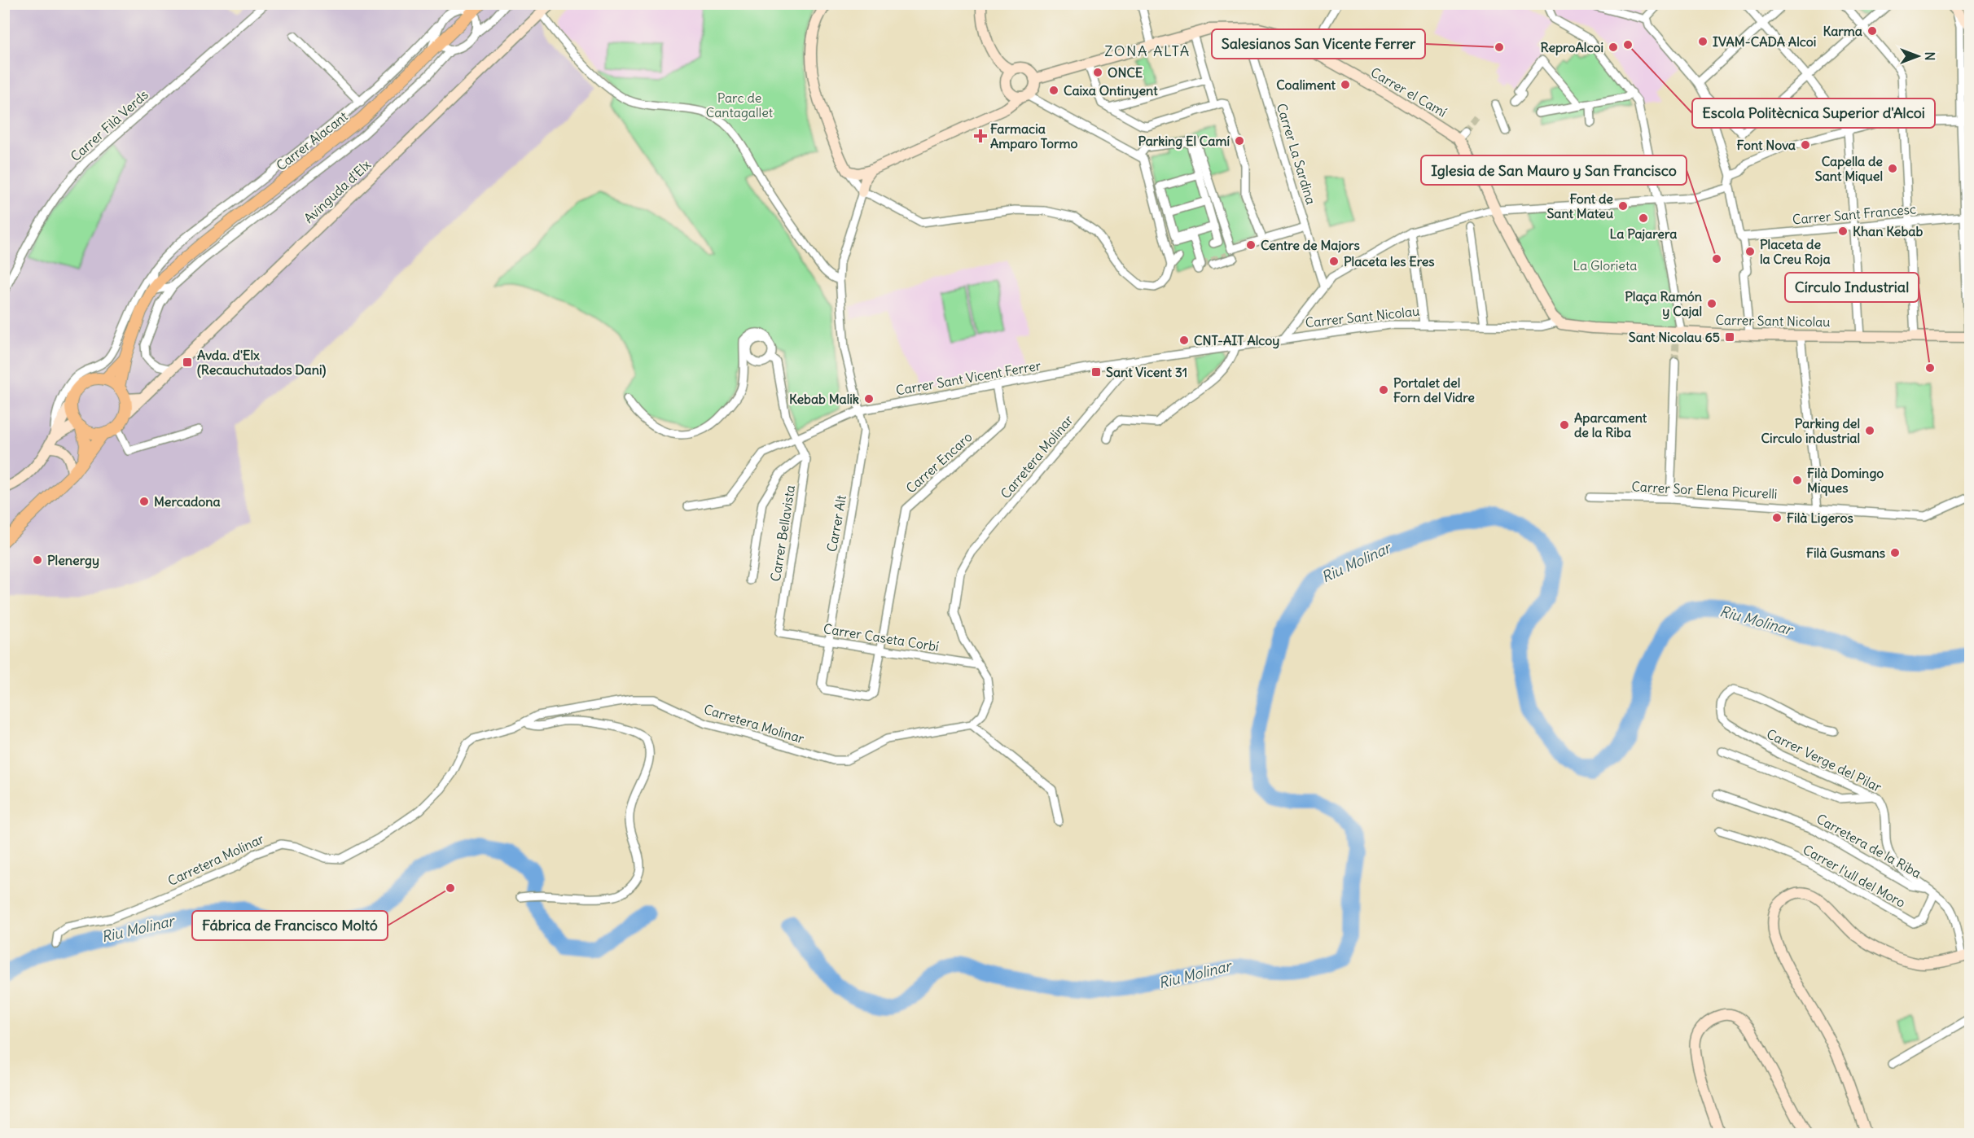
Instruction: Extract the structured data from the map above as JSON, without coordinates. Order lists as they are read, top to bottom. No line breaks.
{"streets":{"main road":["Carrer Alacant"],"street":["Carrer el Camí","Carrer Filà Verds","Carrer La Sardina","Avinguda d'Elx","Carrer Sant Francesc","Carrer Sant Nicolau","Carrer Sant Vicent Ferrer","Carretera Molinar","Carrer Encaro","Carrer Sor Elena Picurelli","Carrer Alt","Carrer Bellavista","Carrer Caseta Corbí","Carrer Verge del Pilar","Carretera de la Riba","Carrer l'ull del Moro"]},"crossings":[["Carrer el Camí","Carrer La Sardina"],["Carrer el Camí","Carrer Sant Nicolau"],["Carrer Alacant","Avinguda d'Elx"],["Carrer Sant Nicolau","Carrer Sant Vicent Ferrer"],["Carrer Sant Vicent Ferrer","Carretera Molinar"],["Carrer Sant Vicent Ferrer","Carrer Encaro"],["Carrer Sant Vicent Ferrer","Carrer Alt"],["Carrer Sant Vicent Ferrer","Carrer Bellavista"],["Carretera Molinar","Carrer Caseta Corbí"],["Carrer Encaro","Carrer Alt"],["Carrer Encaro","Carrer Caseta Corbí"],["Carrer Alt","Carrer Caseta Corbí"],["Carrer Bellavista","Carrer Caseta Corbí"],["Carrer Verge del Pilar","Carretera de la Riba"],["Carrer Verge del Pilar","Carrer l'ull del Moro"]],"districts":["ZONA ALTA"],"water":["Riu Molinar"],"parks":["Parc de Cantagallet","La Glorieta"],"places":{"other":["Karma","IVAM-CADA Alcoi","Escola Politècnica Superior d'Alcoi","Salesianos San Vicente Ferrer","ReproAlcoi","ONCE","Coaliment","Caixa Ontinyent","Parking El Camí","Font Nova","Capella de Sant Miquel","Font de Sant Mateu","La Pajarera","Khan Kebab","Centre de Majors","Placeta de la Creu Roja","Iglesia de San Mauro y San Francisco","Placeta les Eres","Plaça Ramón y Cajal","CNT-AIT Alcoy","Círculo Industrial","Portalet del Forn del Vidre","Kebab Malik","Aparcament de la Riba","Parking del Circulo industrial","Filà Domingo Miques","Mercadona","Filà Ligeros","Filà Gusmans","Plenergy","Fábrica de Francisco Moltó"],"health":["Farmacia Amparo Tormo"],"transit":["Sant Nicolau 65","Avda. d'Elx (Recauchutados Dani)","Sant Vicent 31"]},"north":"right"}
